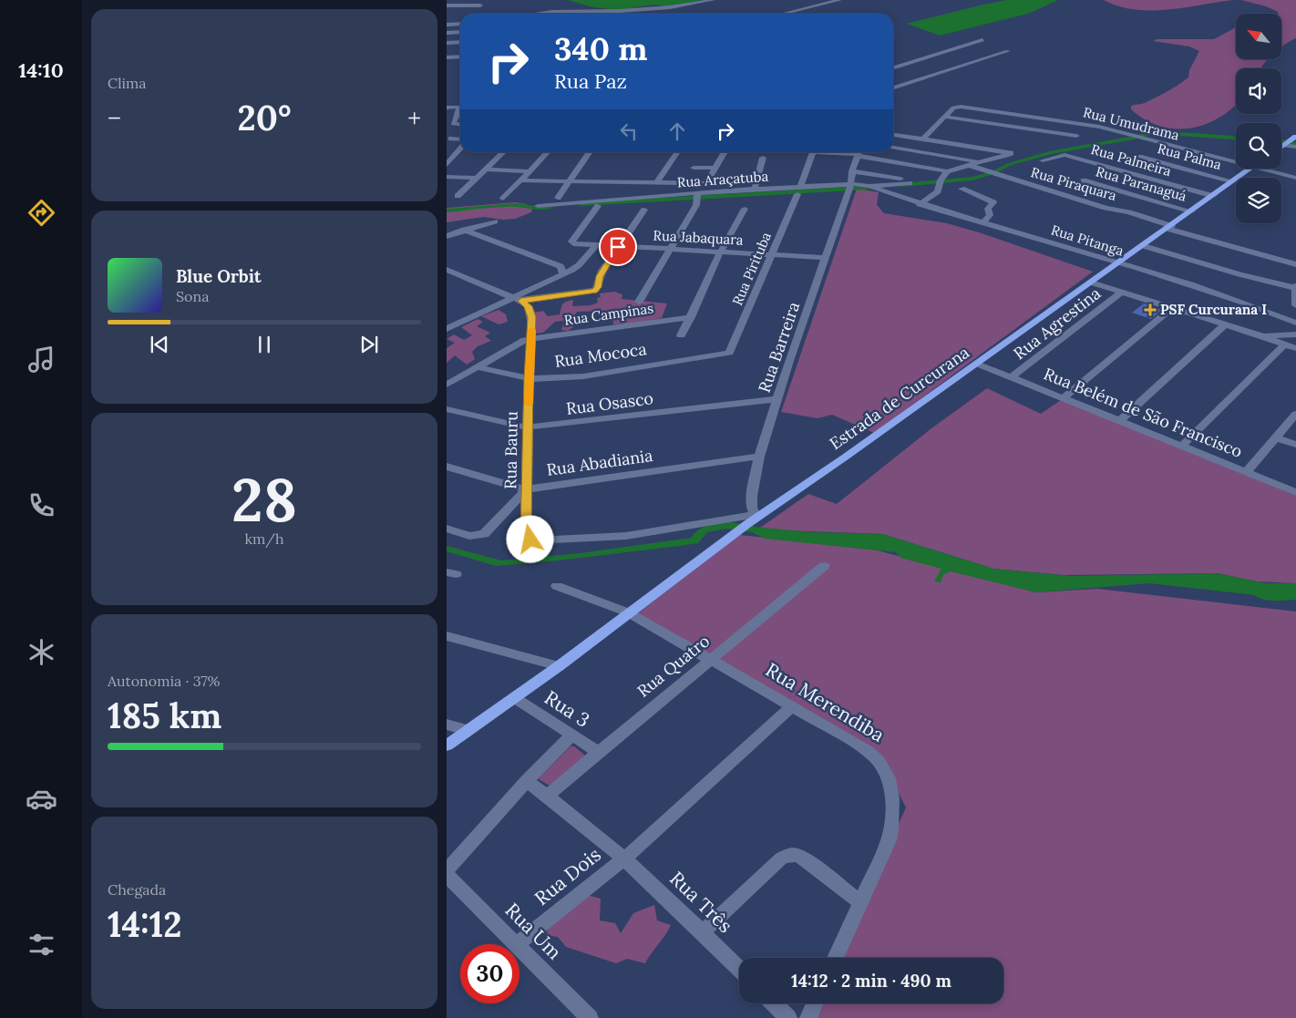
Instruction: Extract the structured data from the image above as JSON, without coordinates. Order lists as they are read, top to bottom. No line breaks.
{"streets":{"main road":["Estrada de Curcurana"],"street":["Rua Umudrama","Rua Palma","Rua Palmeira","Rua Araçatuba","Rua Piraquara","Rua Paranaguá","Rua Jabaquara","Rua Pitanga","Rua Pirituba","Rua Campinas","Rua Agrestina","Rua Barreira","Rua Mococa","Rua Osasco","Rua Belém de São Francisco","Rua Bauru","Rua Abadiania","Rua Quatro","Rua Merendiba","Rua 3","Rua Dois","Rua Três","Rua Um"]},"crossings":[["Rua Palma","Estrada de Curcurana"],["Rua Palmeira","Estrada de Curcurana"],["Rua Araçatuba","Rua Pitanga"],["Rua Araçatuba","Rua Pirituba"],["Rua Araçatuba","Rua Barreira"],["Rua Piraquara","Estrada de Curcurana"],["Rua Paranaguá","Estrada de Curcurana"],["Rua Jabaquara","Rua Pirituba"],["Rua Jabaquara","Rua Barreira"],["Rua Pitanga","Estrada de Curcurana"],["Rua Pirituba","Rua Barreira"],["Rua Pirituba","Rua Mococa"],["Rua Campinas","Rua Mococa"],["Rua Campinas","Rua Bauru"],["Rua Agrestina","Rua Belém de São Francisco"],["Rua Barreira","Estrada de Curcurana"],["Rua Barreira","Rua Osasco"],["Rua Barreira","Rua Bauru"],["Rua Barreira","Rua Abadiania"],["Rua Mococa","Rua Bauru"],["Estrada de Curcurana","Rua Belém de São Francisco"],["Estrada de Curcurana","Rua Bauru"],["Estrada de Curcurana","Rua Merendiba"],["Estrada de Curcurana","Rua 3"],["Rua Osasco","Rua Bauru"],["Rua Bauru","Rua Abadiania"],["Rua Quatro","Rua Merendiba"],["Rua Quatro","Rua 3"],["Rua Quatro","Rua Três"],["Rua Dois","Rua Três"],["Rua Dois","Rua Um"]],"places":{"health":["PSF Curcurana I"]},"north":"top left","page":{"tabs":"14:10","tile":["Clima",["28","km/h"],["Autonomia · 37%","185 km"],["Chegada","14:12"]],"turn":["340 m","Rua Paz"],"heat":["−","20°","+"],"song":["Blue Orbit","Sona"],"limit":"30","trip":"14:12 · 2 min · 490 m"}}
